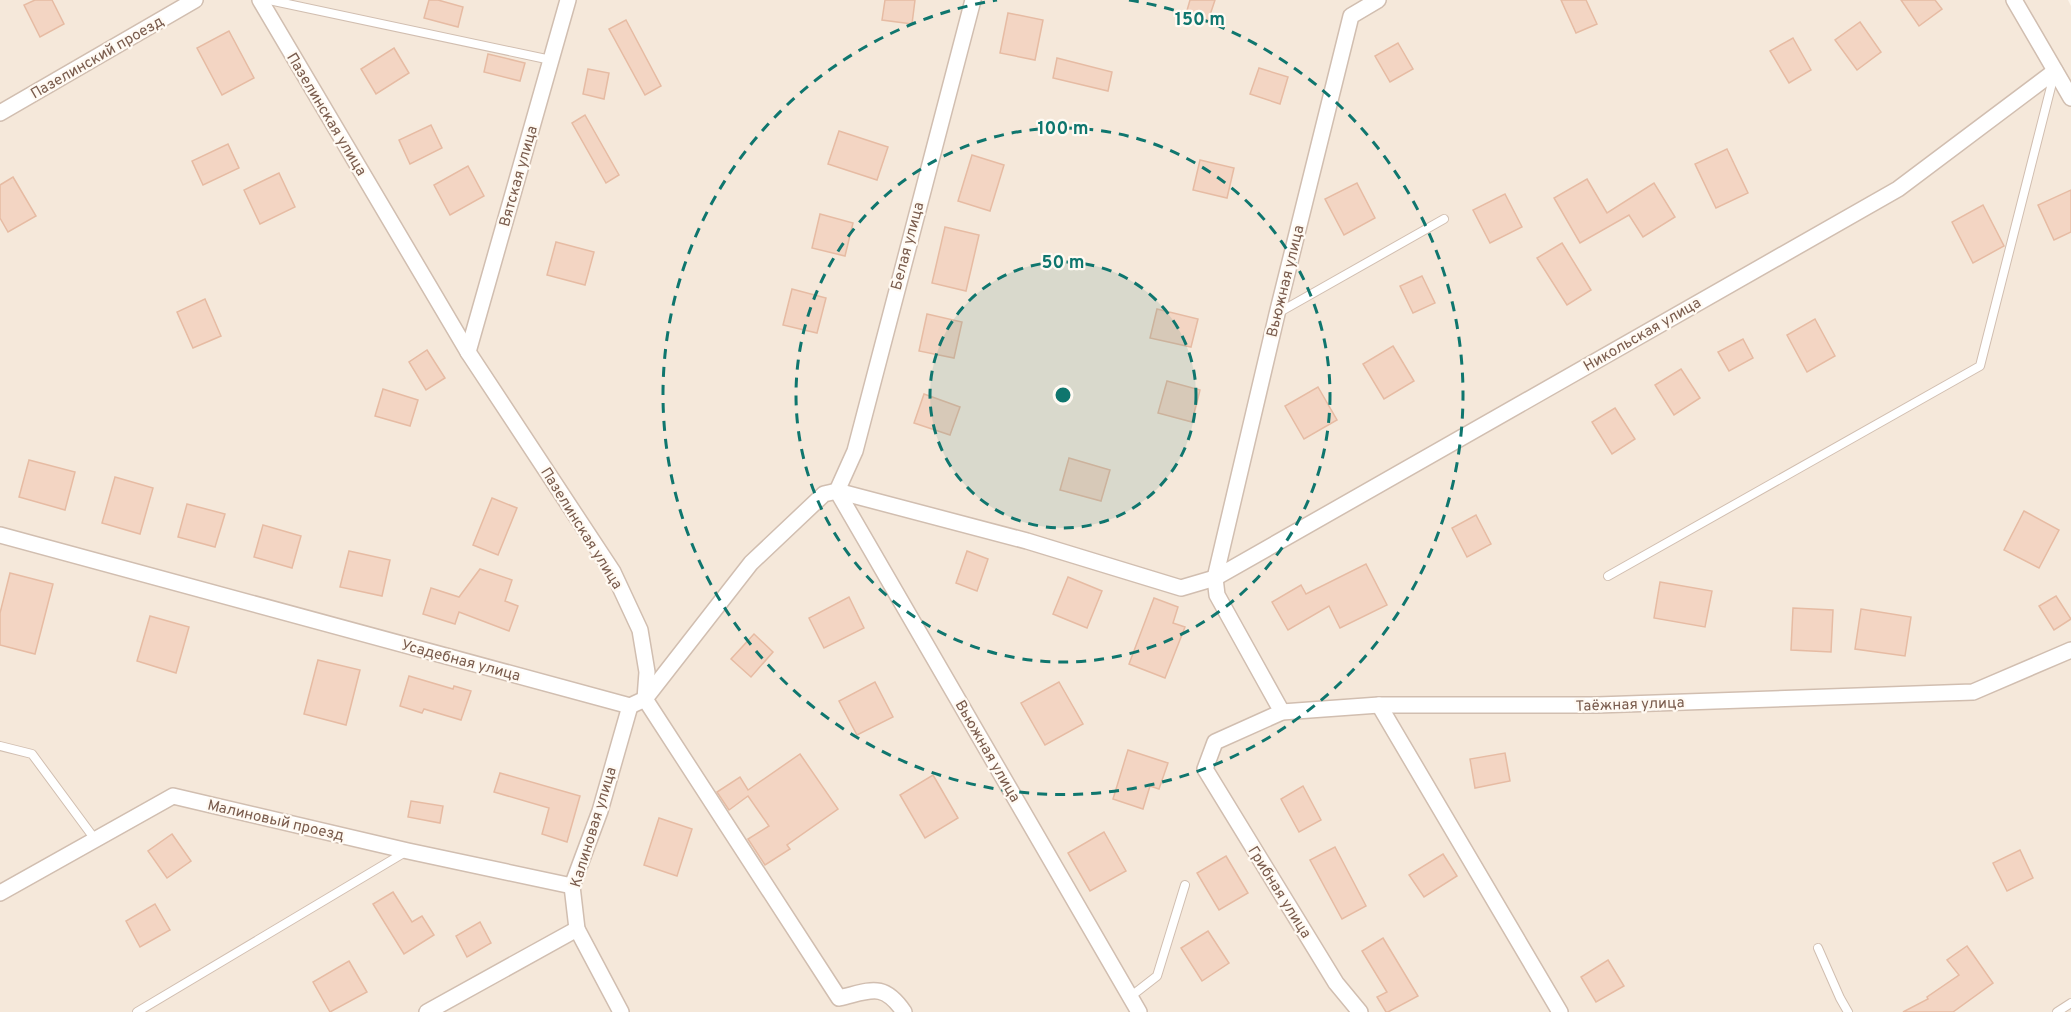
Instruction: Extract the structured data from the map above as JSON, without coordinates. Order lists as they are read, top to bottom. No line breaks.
{"streets":{"street":["Пазелинский проезд","Пазелинская улица","Вятская улица","Белая улица","Вьюжная улица","Никольская улица","Усадебная улица","Таёжная улица","Малиновый проезд","Калиновая улица","Грибная улица"]},"crossings":[["Пазелинская улица","Вятская улица"],["Белая улица","Вьюжная улица"],["Белая улица","Никольская улица"],["Вьюжная улица","Никольская улица"],["Усадебная улица","Калиновая улица"],["Таёжная улица","Грибная улица"],["Малиновый проезд","Калиновая улица"]],"rings":["150 m","100 m","50 m"]}
